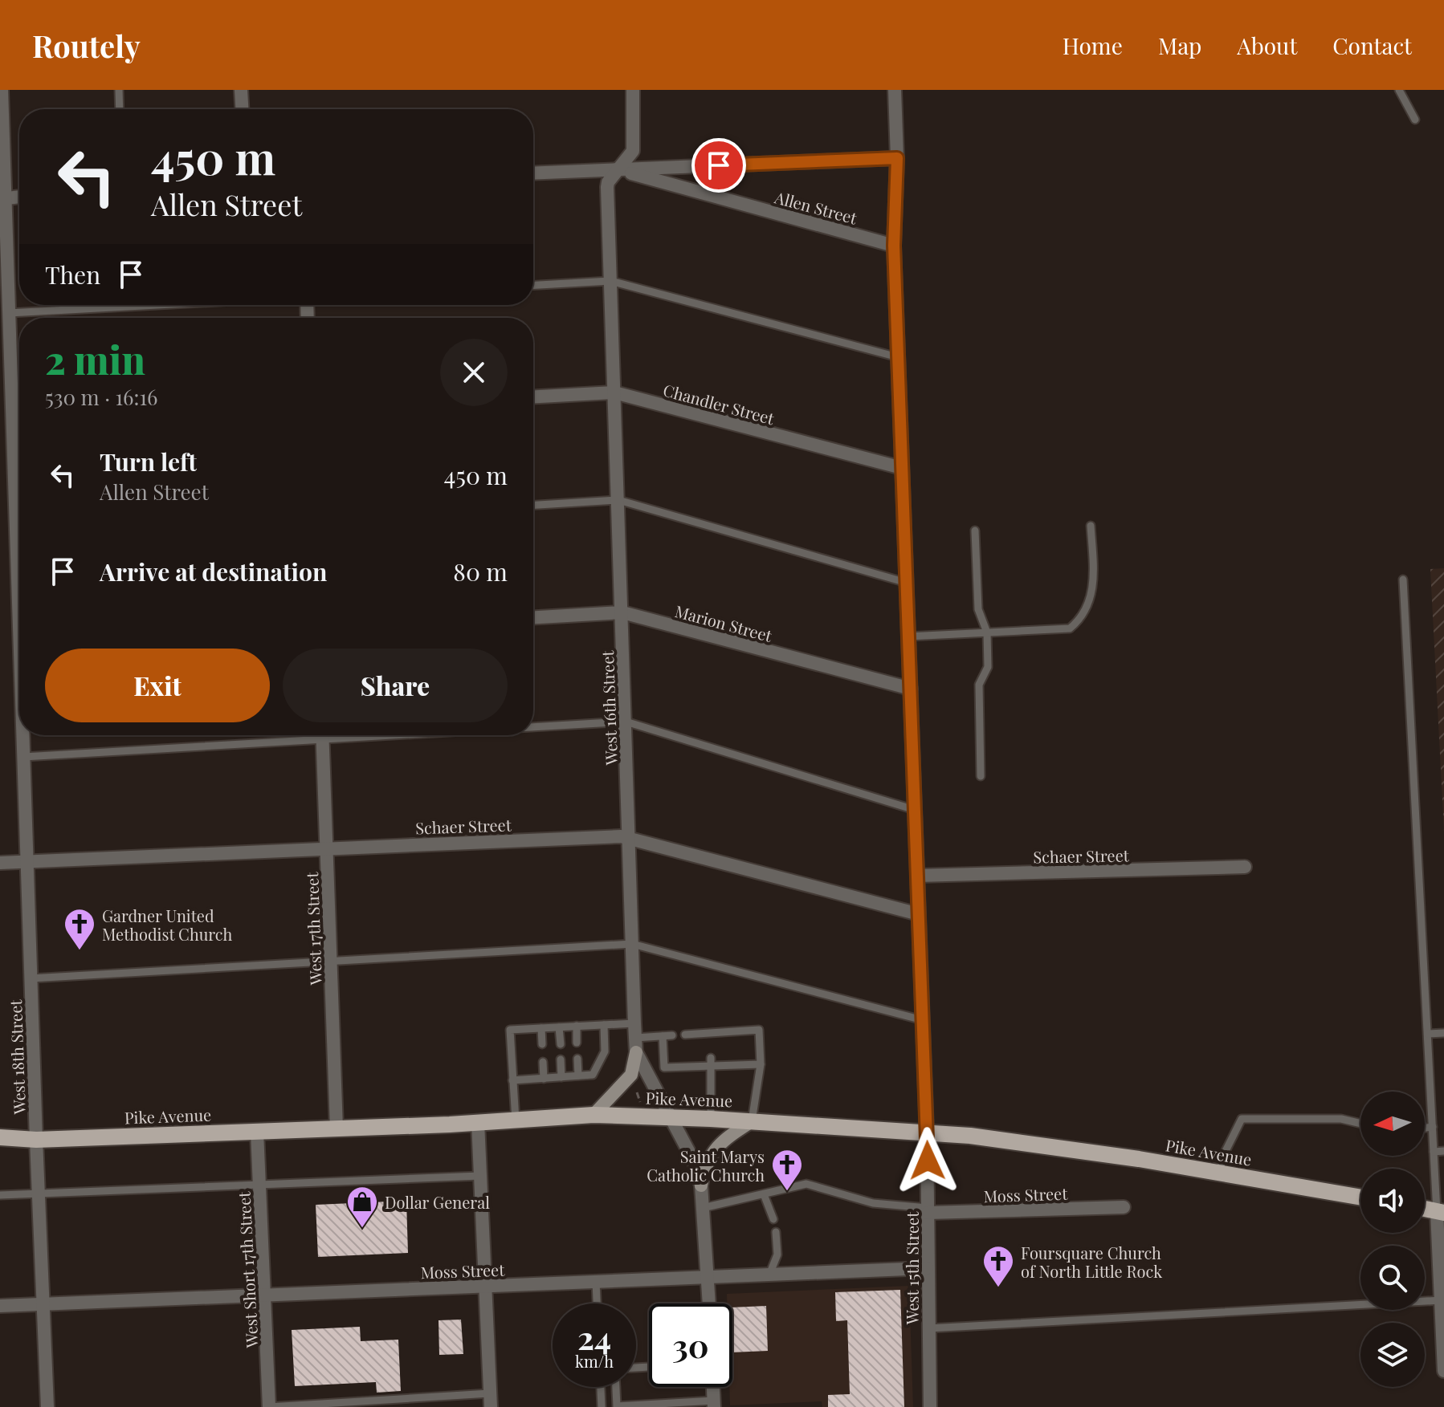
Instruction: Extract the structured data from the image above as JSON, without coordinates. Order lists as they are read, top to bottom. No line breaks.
{"streets":{"main road":["Pike Avenue"],"street":["Allen Street","Chandler Street","Marion Street","West 16th Street","Schaer Street","West 17th Street","West 18th Street","Moss Street","West 15th Street","West Short 17th Street"]},"crossings":[["Allen Street","West 16th Street"],["Allen Street","West 15th Street"],["Chandler Street","West 16th Street"],["Chandler Street","West 15th Street"],["Marion Street","West 16th Street"],["Marion Street","West 15th Street"],["West 16th Street","Schaer Street"],["West 16th Street","Pike Avenue"],["West 16th Street","Moss Street"],["Schaer Street","West 17th Street"],["Schaer Street","West 18th Street"],["Schaer Street","West 15th Street"],["West 17th Street","Pike Avenue"],["West 18th Street","Pike Avenue"],["West 18th Street","Moss Street"],["Pike Avenue","West 15th Street"],["Pike Avenue","West Short 17th Street"],["Moss Street","West 15th Street"],["Moss Street","West Short 17th Street"]],"places":{"church":["Gardner United Methodist Church","Saint Marys Catholic Church","Foursquare Church of North Little Rock"],"shop":["Dollar General"]},"north":"left","page":{"header":"Routely","nav":["Home","Map","About","Contact"],"turn":["450 m","Allen Street"],"then":"Then","heading":["2 min","530 m · 16:16"],"list":[{"name":"Turn left","note":"Allen Street","value":"450 m"},{"name":"Arrive at destination","value":"80 m"}],"buttons":["Exit","Share"],"speed":"24 km/h","limit":"30"}}
